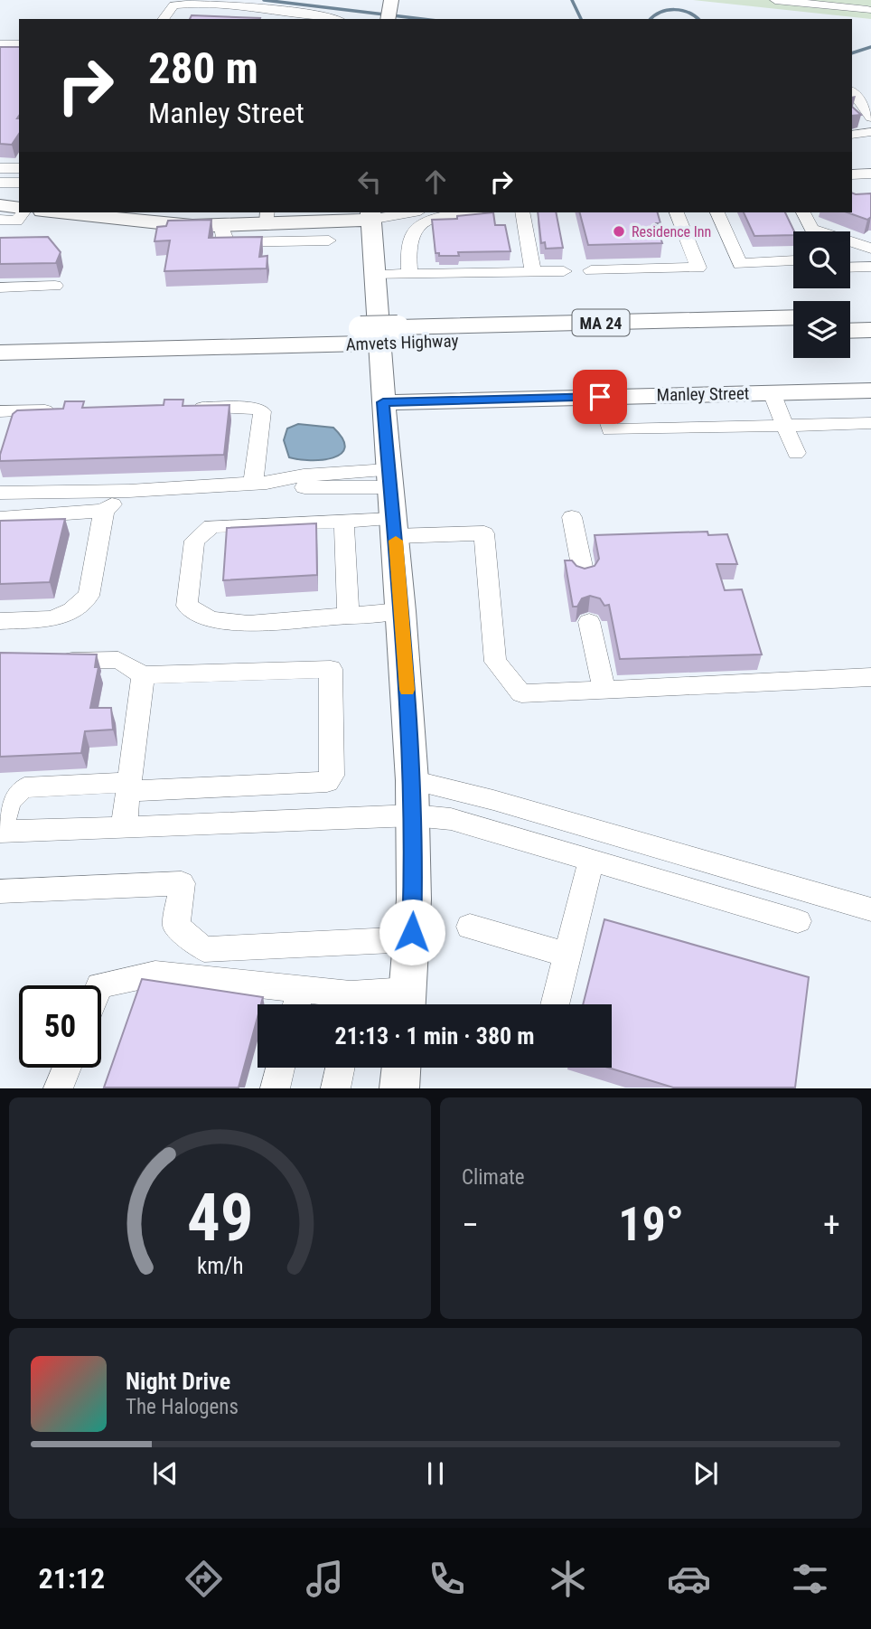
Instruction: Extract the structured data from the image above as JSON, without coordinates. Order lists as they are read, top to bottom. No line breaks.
{"streets":{"highway":["MA 24","Amvets Highway"],"main road":["Manley Street"]},"places":["Residence Inn"],"page":{"turn":["280 m","Manley Street"],"limit":"50","trip":"21:13 · 1 min · 380 m","tile":"Climate","heat":["−","19°","+"],"song":["Night Drive","The Halogens"],"tabs":"21:12","gauge":["49","km/h"]}}
